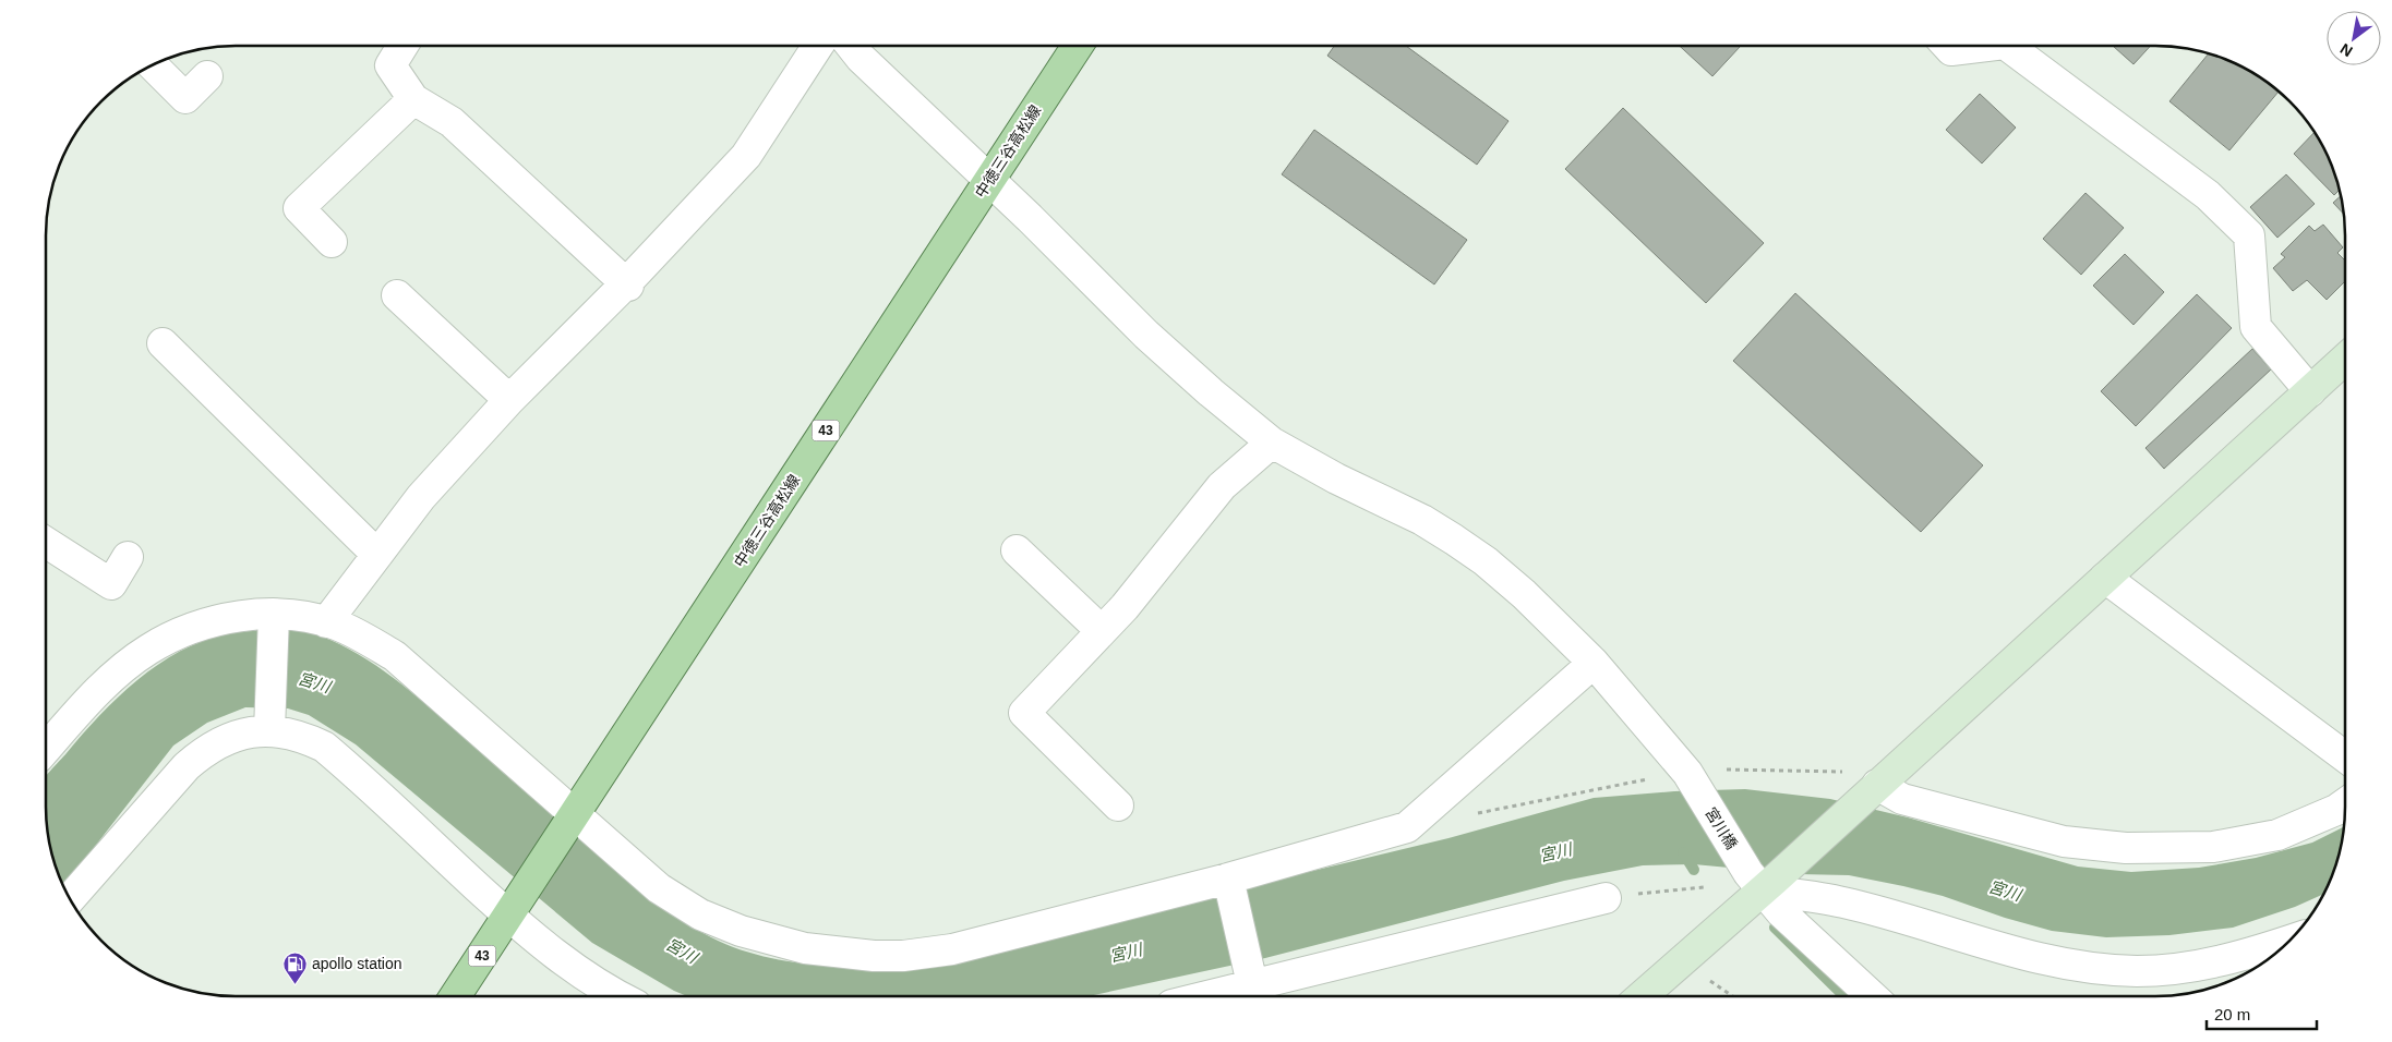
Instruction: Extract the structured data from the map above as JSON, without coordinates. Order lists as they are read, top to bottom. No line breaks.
{"streets":{"main road":["中徳三谷高松線","43"],"street":["宮川橋"]},"crossings":[["中徳三谷高松線","宮川橋"]],"water":["宮川"],"places":{"fuel station":["apollo station"]},"scale_bar":"20 m","north":"bottom left"}
